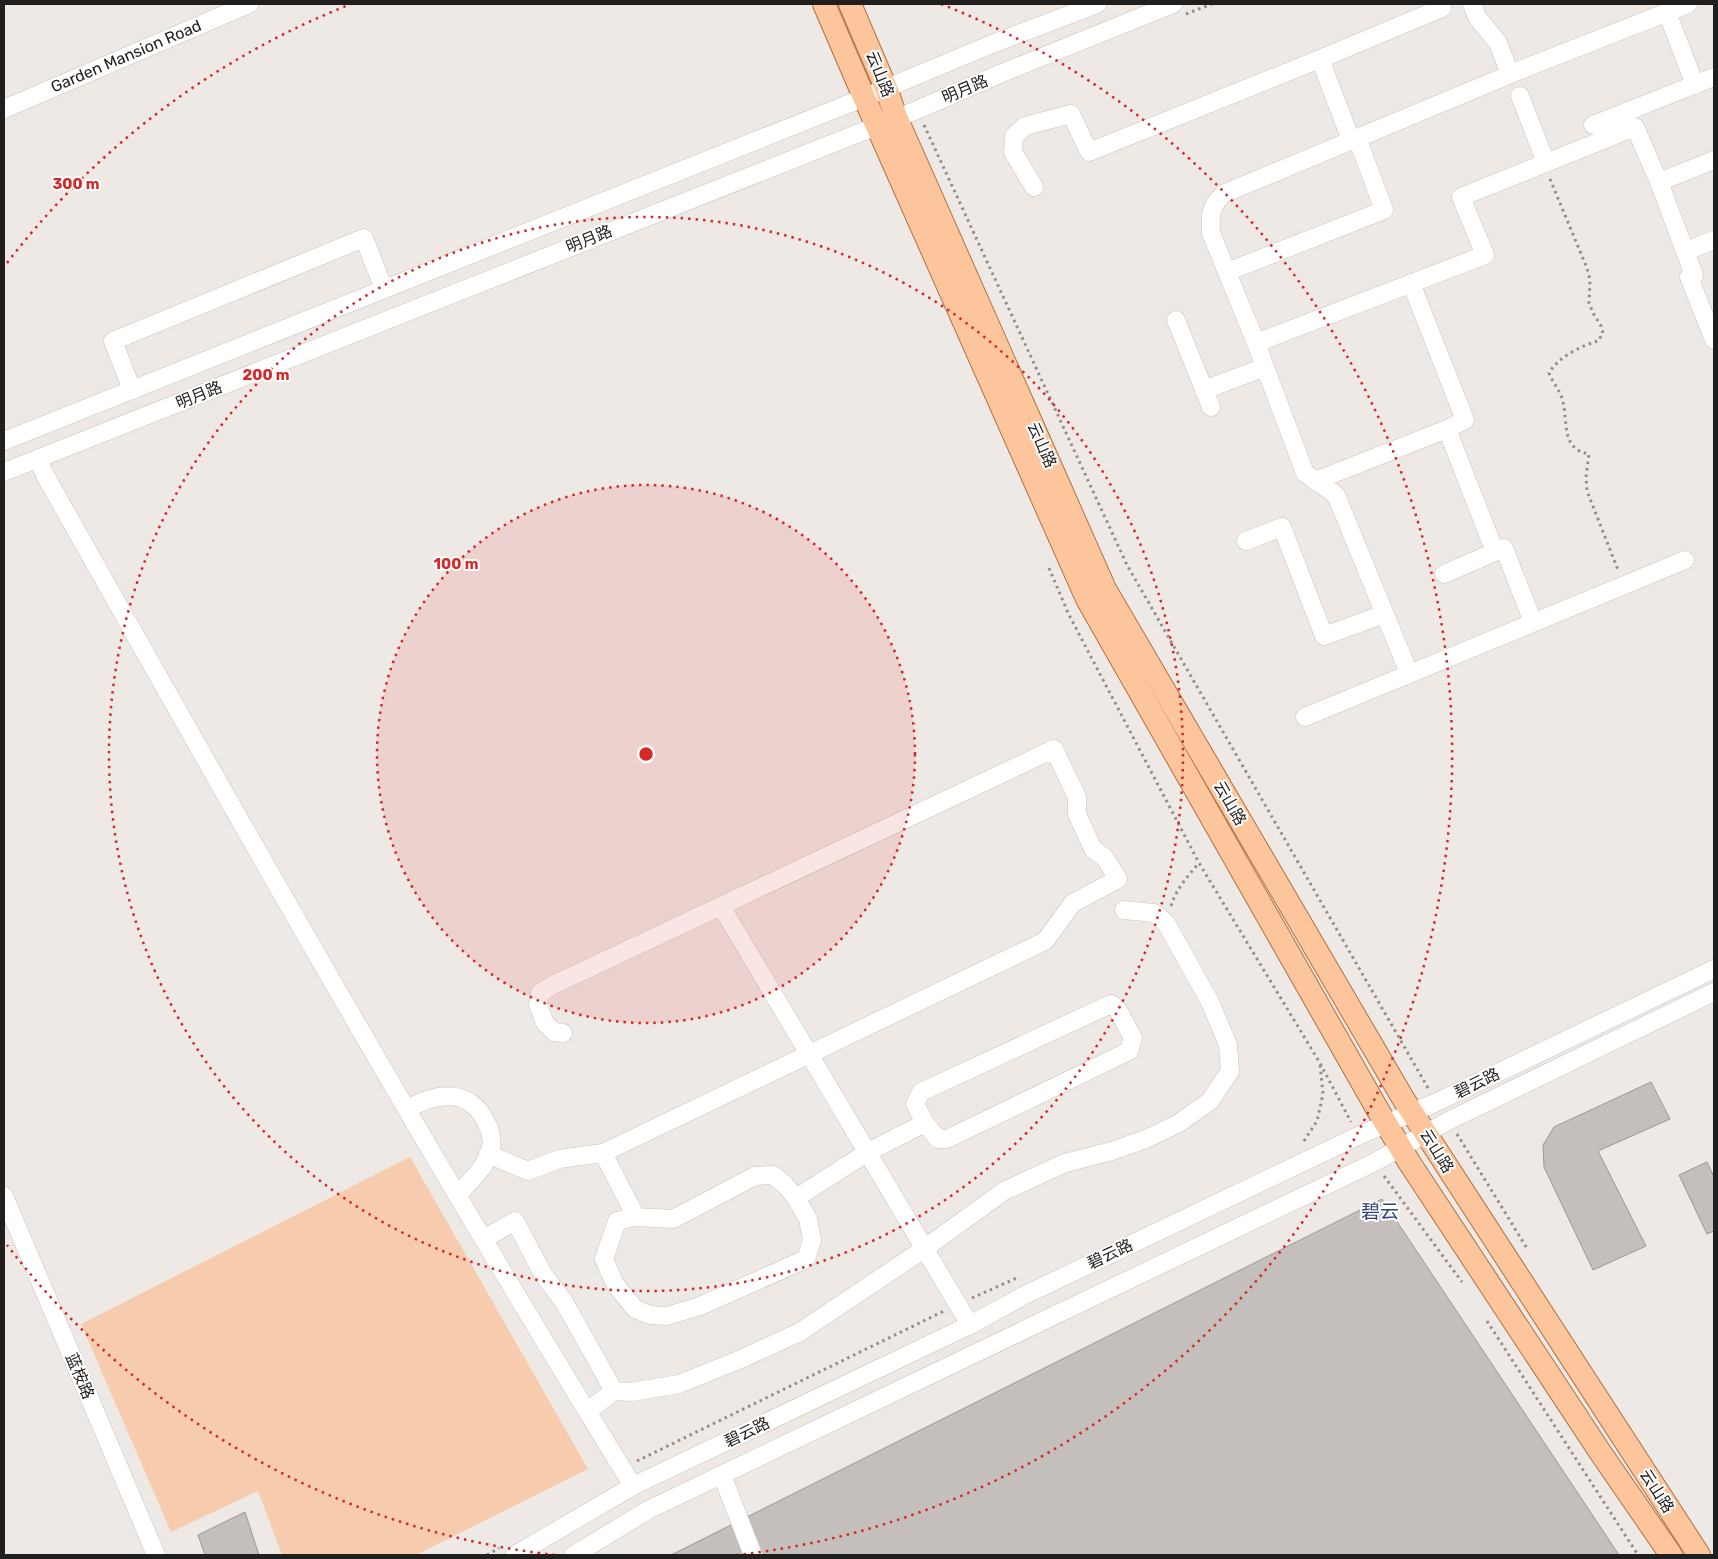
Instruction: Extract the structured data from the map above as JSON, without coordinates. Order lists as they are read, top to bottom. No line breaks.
{"streets":{"main road":["云山路"],"street":["Garden Mansion Road","明月路","碧云路","蓝桉路"]},"crossings":[["云山路","明月路"],["云山路","碧云路"]],"districts":["碧云"],"rings":["300 m","200 m","100 m"]}
